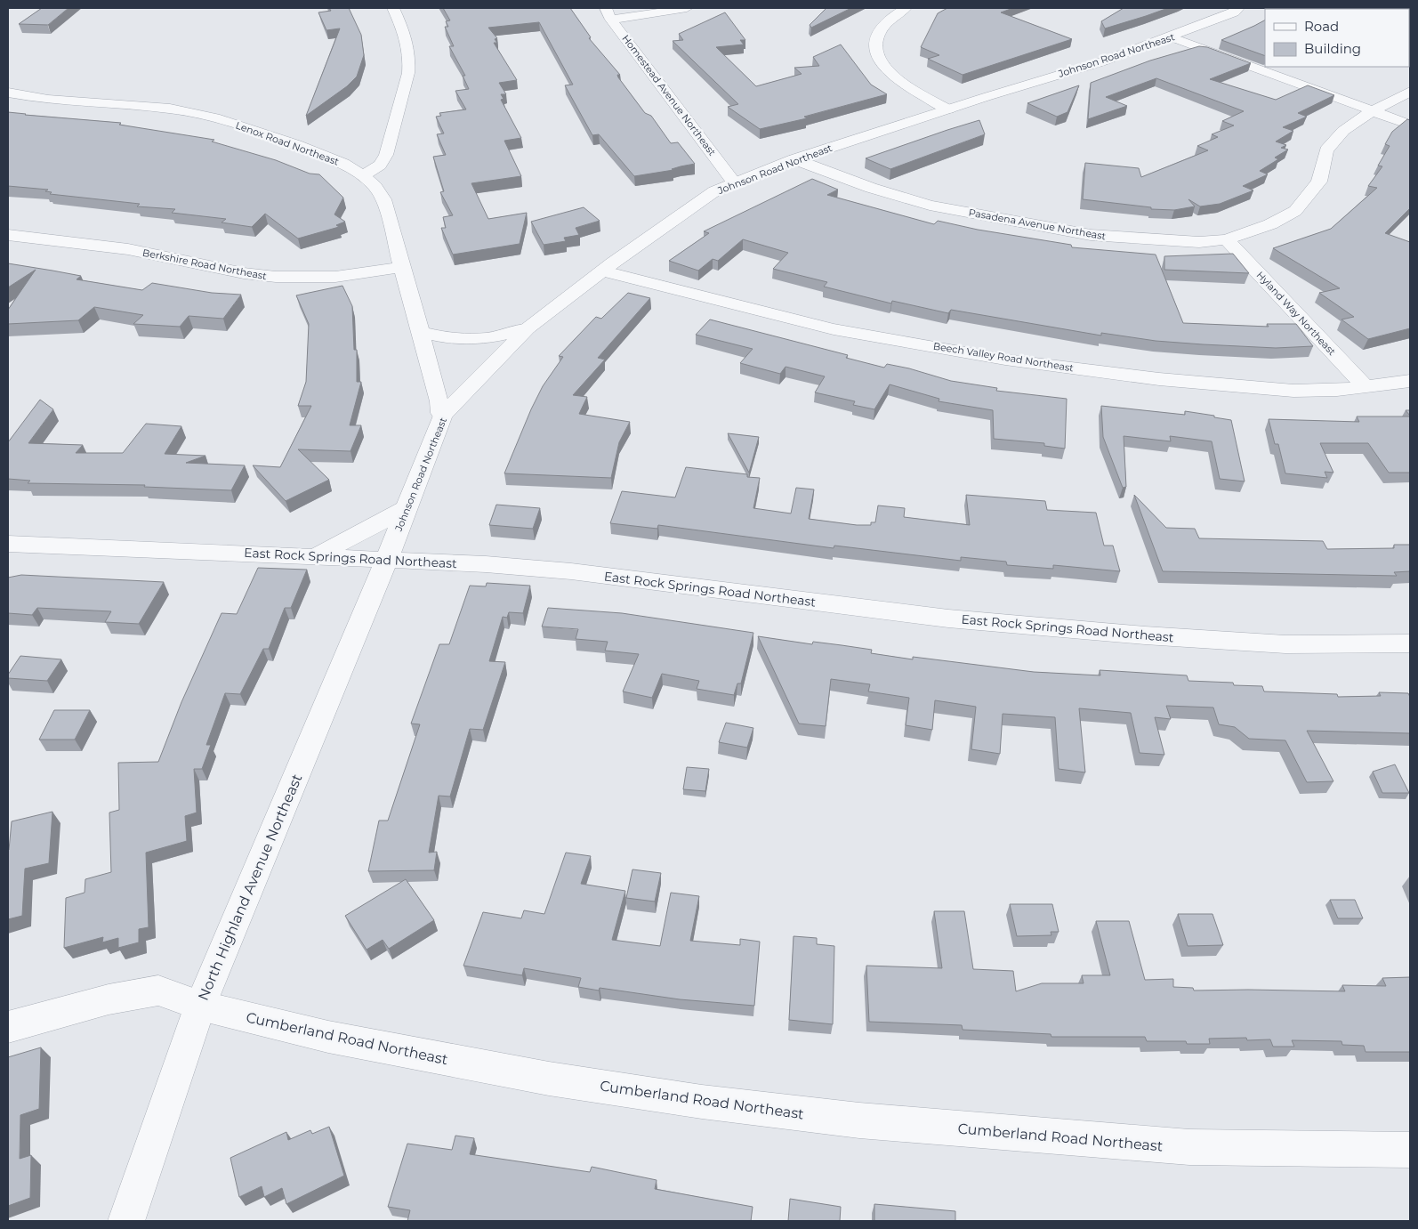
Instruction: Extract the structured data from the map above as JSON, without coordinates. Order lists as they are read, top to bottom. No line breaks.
{"streets":{"street":["Johnson Road Northeast","Homestead Avenue Northeast","Lenox Road Northeast","Pasadena Avenue Northeast","Berkshire Road Northeast","Hyland Way Northeast","Beech Valley Road Northeast","East Rock Springs Road Northeast","North Highland Avenue Northeast","Cumberland Road Northeast"]},"crossings":[["Johnson Road Northeast","Homestead Avenue Northeast"],["Johnson Road Northeast","Lenox Road Northeast"],["Johnson Road Northeast","Pasadena Avenue Northeast"],["Johnson Road Northeast","Beech Valley Road Northeast"],["Johnson Road Northeast","East Rock Springs Road Northeast"],["Johnson Road Northeast","North Highland Avenue Northeast"],["Lenox Road Northeast","Berkshire Road Northeast"],["Pasadena Avenue Northeast","Hyland Way Northeast"],["Hyland Way Northeast","Beech Valley Road Northeast"],["East Rock Springs Road Northeast","North Highland Avenue Northeast"],["North Highland Avenue Northeast","Cumberland Road Northeast"]],"legend":["Road","Building"]}
